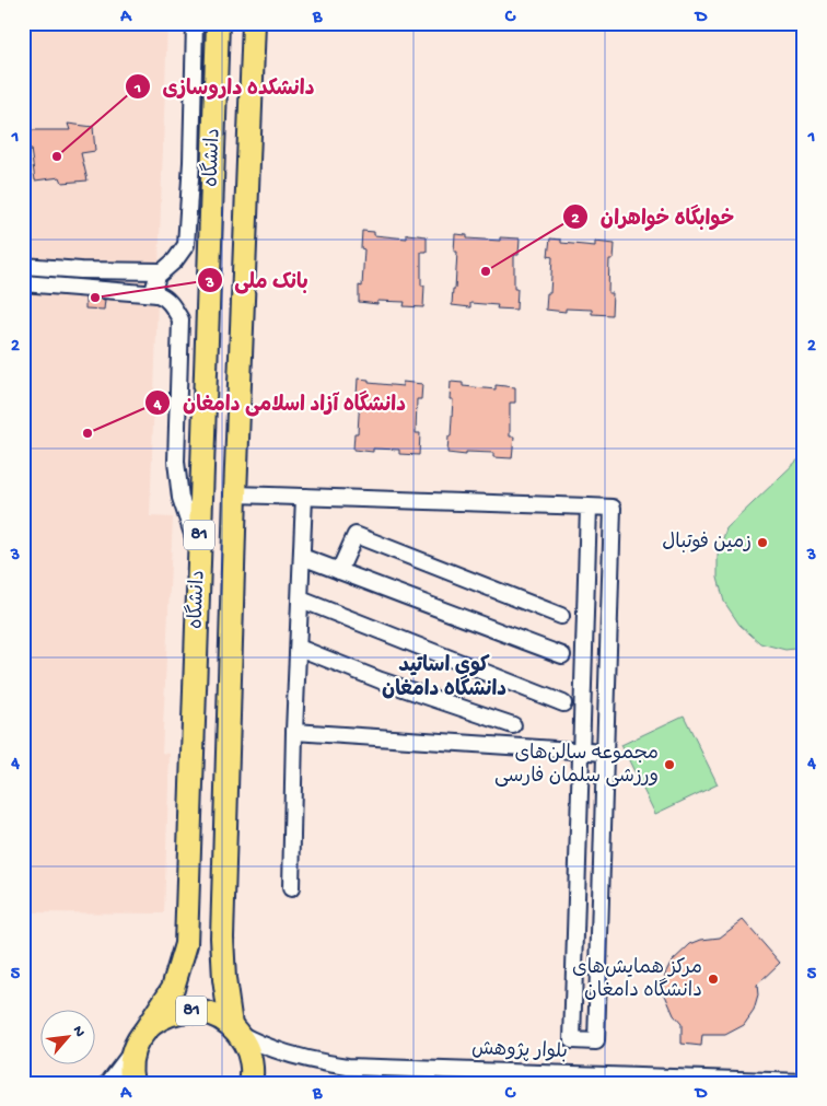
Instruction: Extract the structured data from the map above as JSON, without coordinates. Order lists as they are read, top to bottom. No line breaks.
{"streets":{"highway":["دانشگاه","81"],"street":["بلوار پژوهش"]},"crossings":[["دانشگاه","81"],["دانشگاه","بلوار پژوهش"],["81","بلوار پژوهش"]],"districts":["کوی اساتید دانشگاه دامغان"],"places":["دانشکده داروسازی","خوابگاه خواهران","بانک ملی","دانشگاه آزاد اسلامی دامغان","زمین فوتبال","مجموعه سالن‌های ورزشی سلمان فارسی","مرکز همایش‌های دانشگاه دامغان"],"north":"top right","grid":{"columns":["A","B","C","D"],"rows":["1","2","3","4","5"]}}
